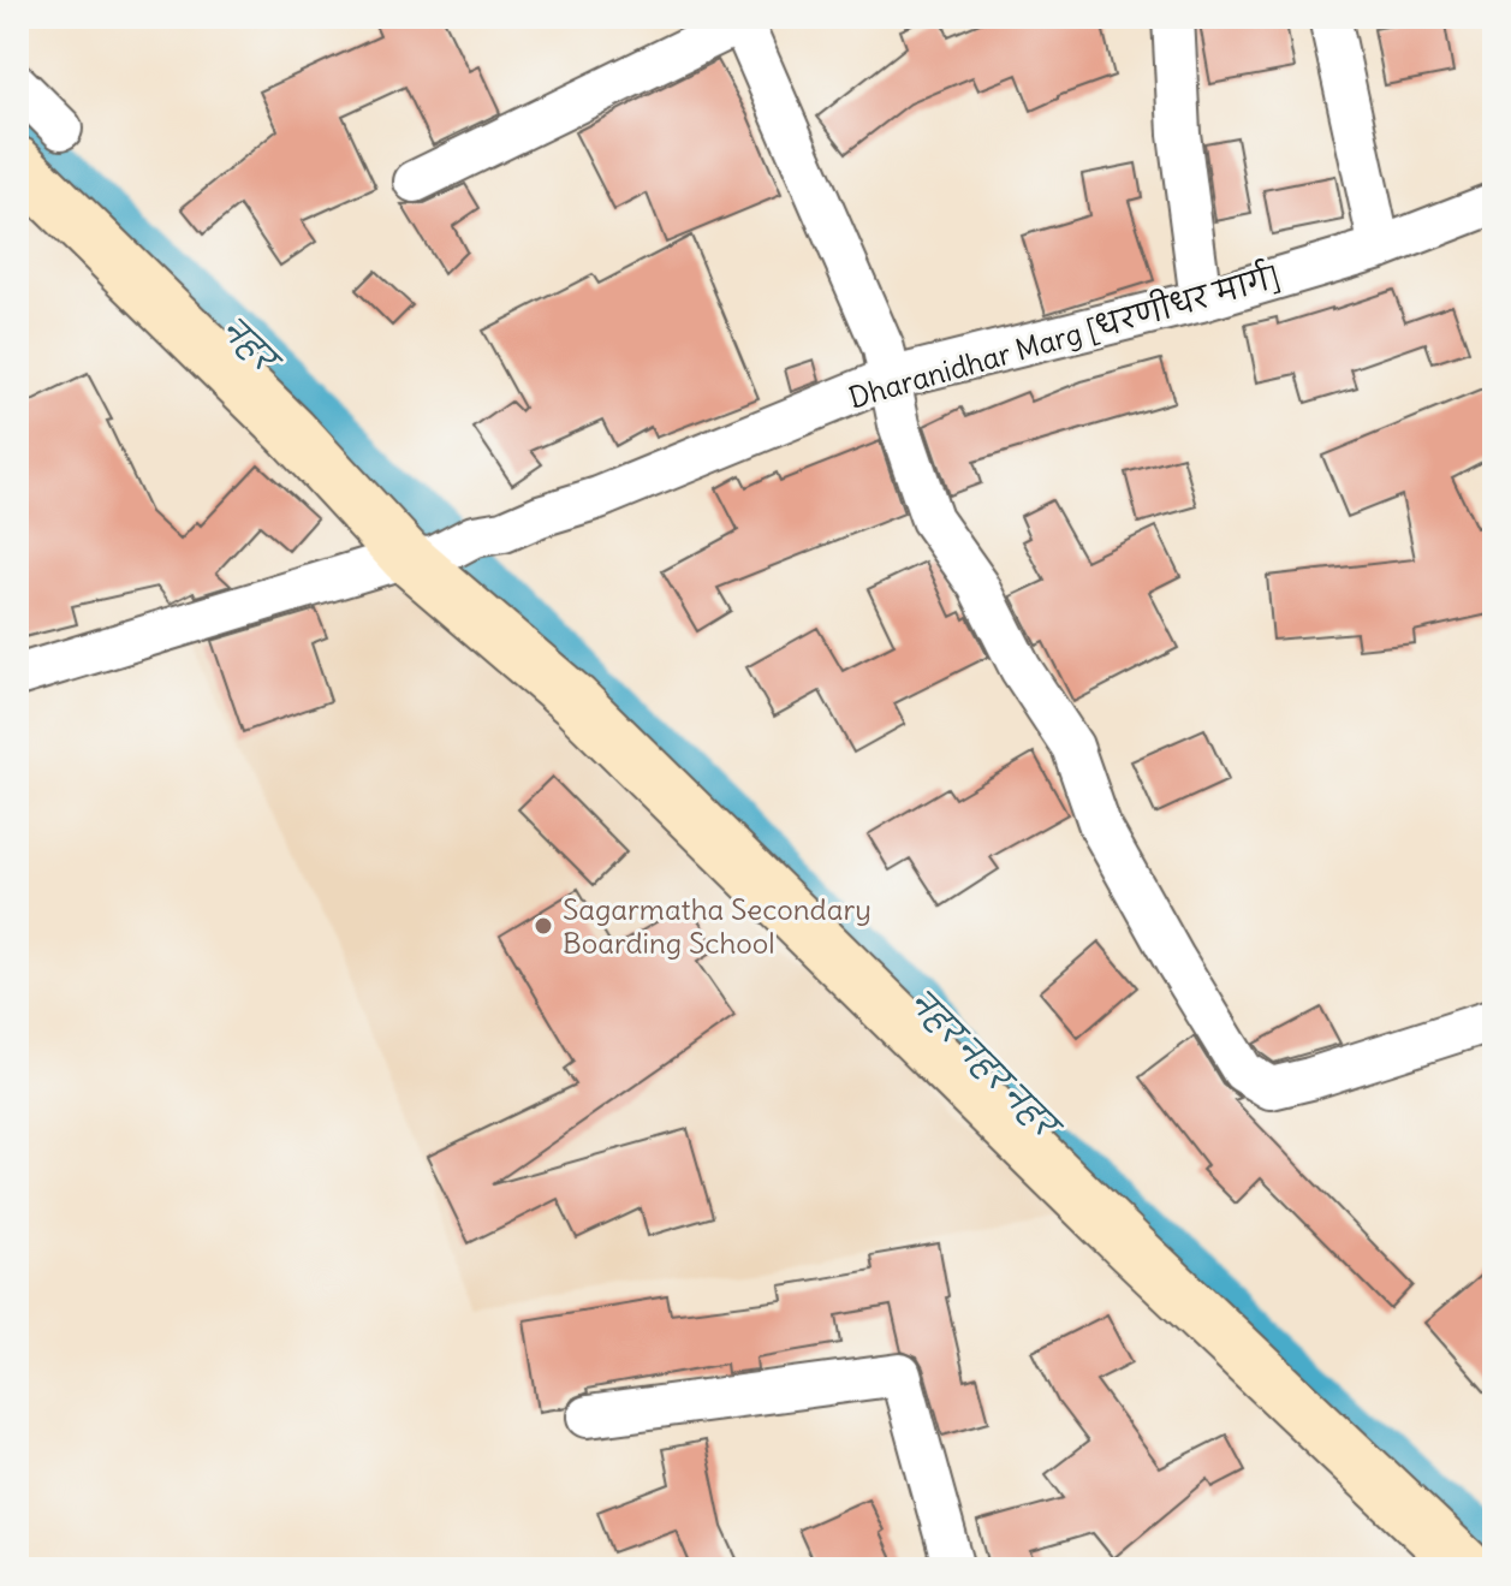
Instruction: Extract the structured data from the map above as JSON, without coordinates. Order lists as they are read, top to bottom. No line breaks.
{"streets":{"street":["Dharanidhar Marg [धरणीधर मार्ग]"]},"water":["नहर","नहर नहर नहर"],"places":["Sagarmatha Secondary Boarding School"]}
